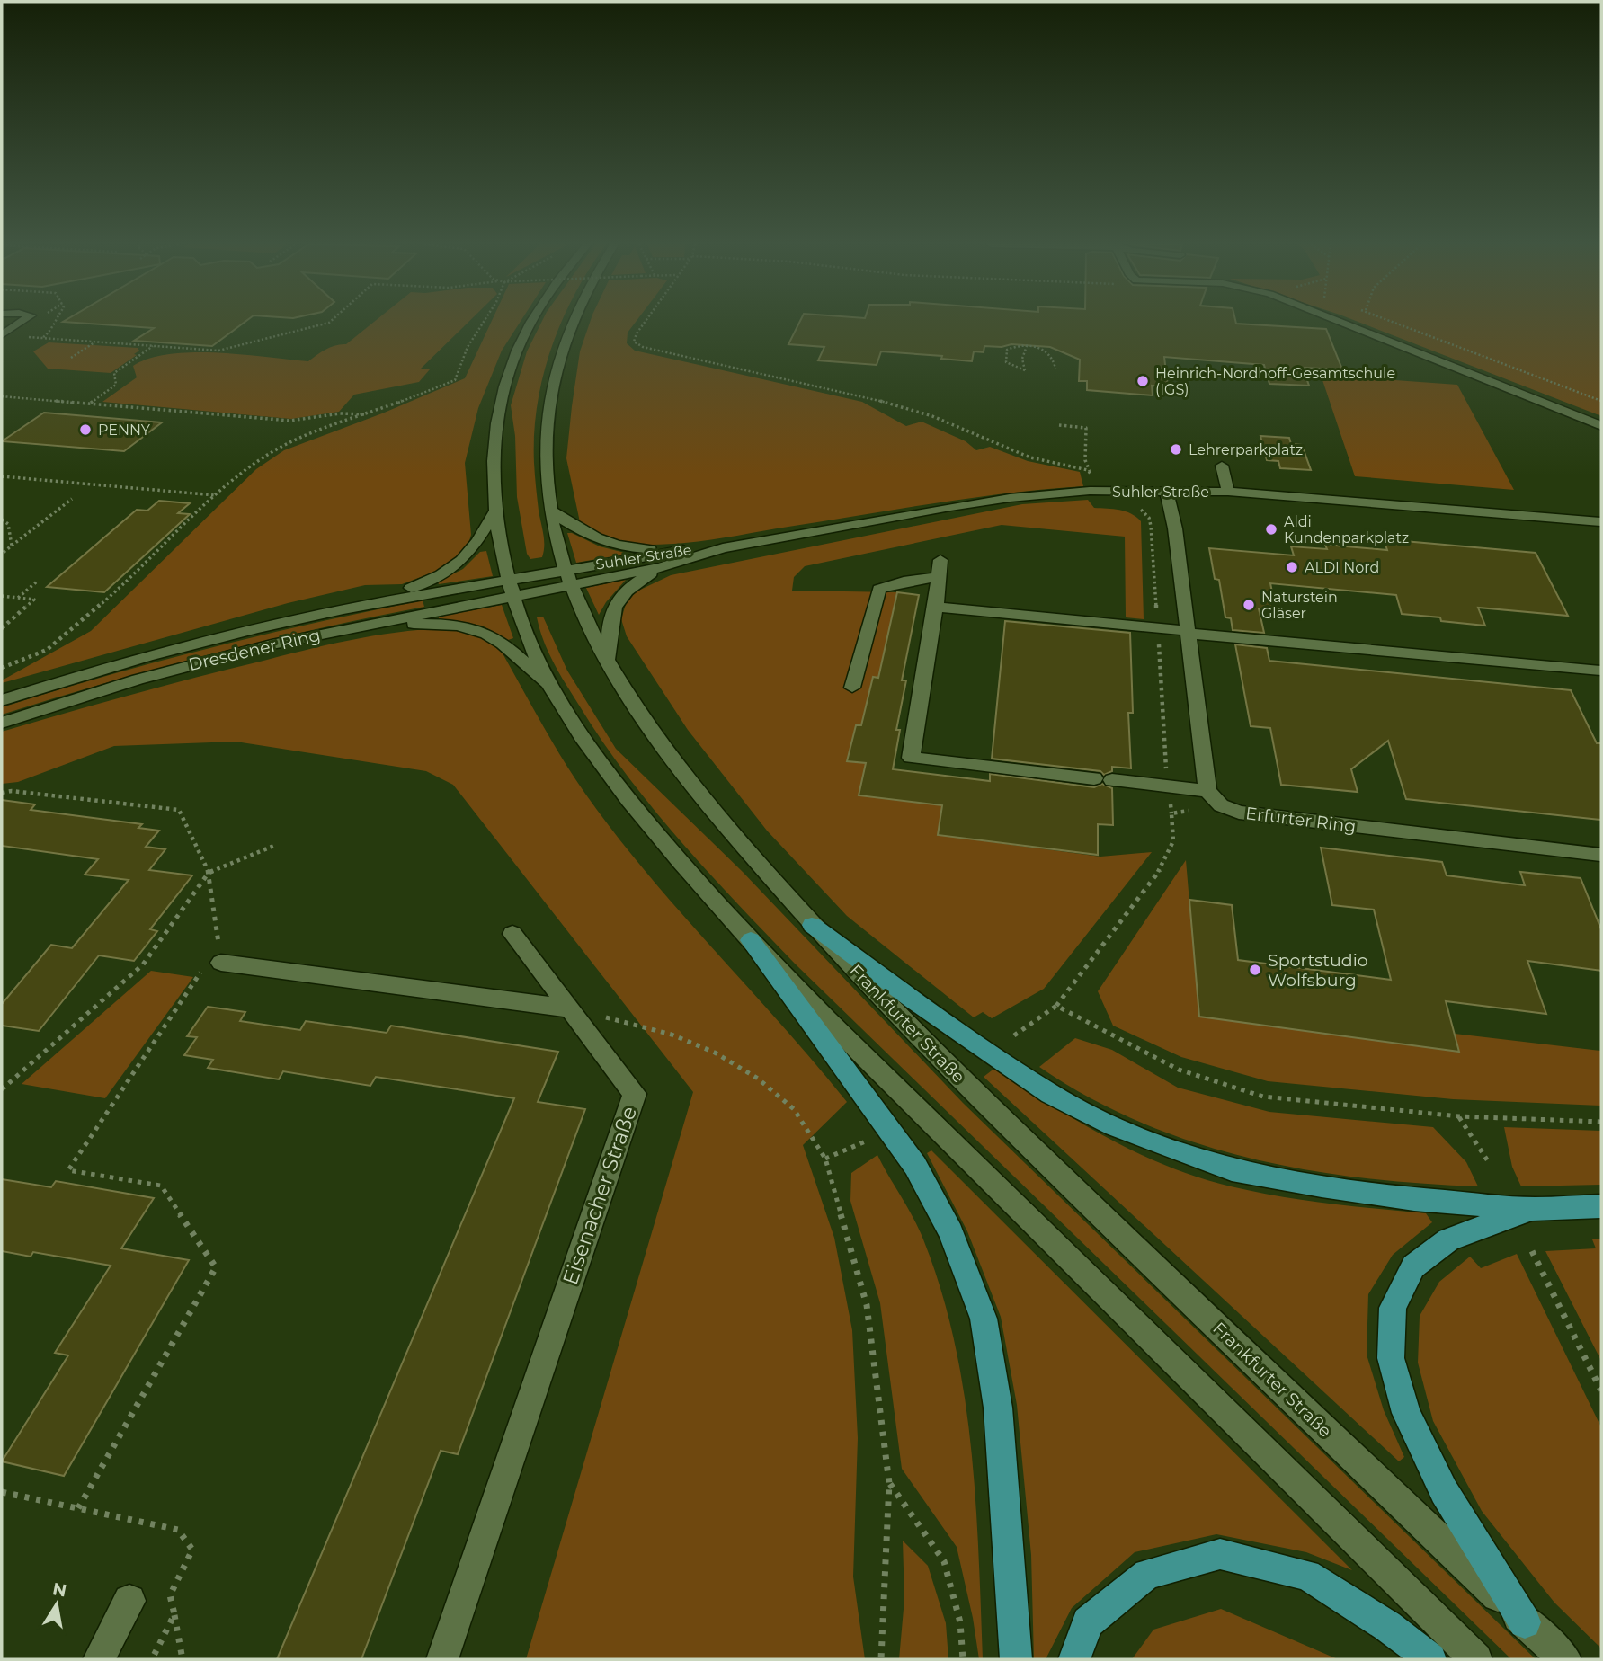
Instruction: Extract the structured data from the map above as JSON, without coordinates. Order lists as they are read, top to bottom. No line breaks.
{"streets":{"street":["Suhler Straße","Dresdener Ring","Erfurter Ring","Frankfurter Straße","Eisenacher Straße"]},"crossings":[["Suhler Straße","Dresdener Ring"],["Suhler Straße","Frankfurter Straße"],["Dresdener Ring","Frankfurter Straße"]],"places":["Heinrich-Nordhoff-Gesamtschule (IGS)","PENNY","Lehrerparkplatz","Aldi Kundenparkplatz","ALDI Nord","Naturstein Gläser","Sportstudio Wolfsburg"],"north":"top"}
